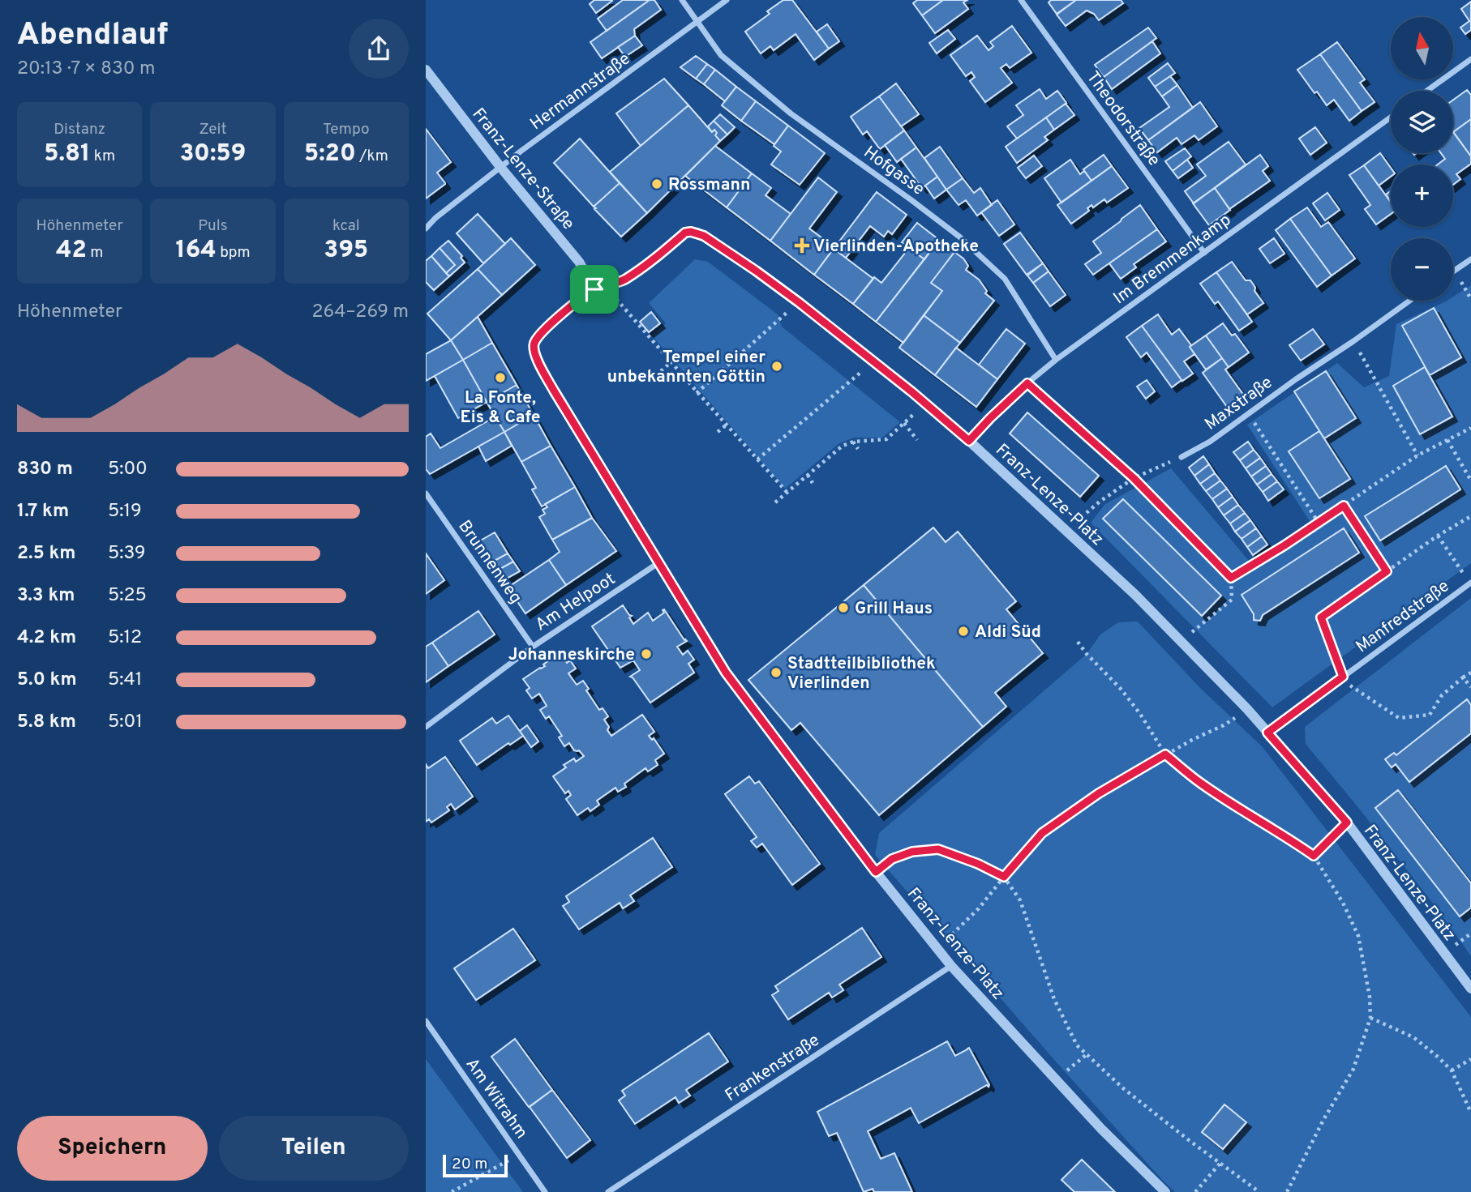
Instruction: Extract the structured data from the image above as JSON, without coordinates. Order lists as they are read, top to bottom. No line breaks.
{"streets":{"street":["Hermannstraße","Theodorstraße","Franz-Lenze-Straße","Hofgasse","Im Bremmenkamp","Maxstraße","Franz-Lenze-Platz","Brunnenweg","Am Helpoot","Manfredstraße","Frankenstraße","Am Witrahm"]},"crossings":[["Hermannstraße","Franz-Lenze-Straße"],["Hermannstraße","Hofgasse"],["Theodorstraße","Im Bremmenkamp"],["Franz-Lenze-Straße","Franz-Lenze-Platz"],["Hofgasse","Im Bremmenkamp"],["Im Bremmenkamp","Franz-Lenze-Platz"],["Franz-Lenze-Platz","Am Helpoot"],["Franz-Lenze-Platz","Manfredstraße"],["Franz-Lenze-Platz","Frankenstraße"],["Brunnenweg","Am Helpoot"]],"places":{"other":["Rossmann","Tempel einer unbekannten Göttin","La Fonte, Eis & Cafe","Grill Haus","Aldi Süd","Johanneskirche","Stadtteilbibliothek Vierlinden"],"health":["Vierlinden-Apotheke"]},"scale_bar":"20 m","north":"top","page":{"heading":["Abendlauf","20:13 · 7 × 830 m"],"map_buttons":["+","−"],"stats":[["Distanz","5.81 km"],["Zeit","30:59"],["Tempo","5:20 /km"],["Höhenmeter","42 m"],["Puls","164 bpm"],["kcal","395"]],"chart":["Höhenmeter","264–269 m"],"list":[{"name":"830 m","note":"5:00"},{"name":"1.7 km","note":"5:19"},{"name":"2.5 km","note":"5:39"},{"name":"3.3 km","note":"5:25"},{"name":"4.2 km","note":"5:12"},{"name":"5.0 km","note":"5:41"},{"name":"5.8 km","note":"5:01"}],"buttons":["Speichern","Teilen"],"scale":"20 m"}}
